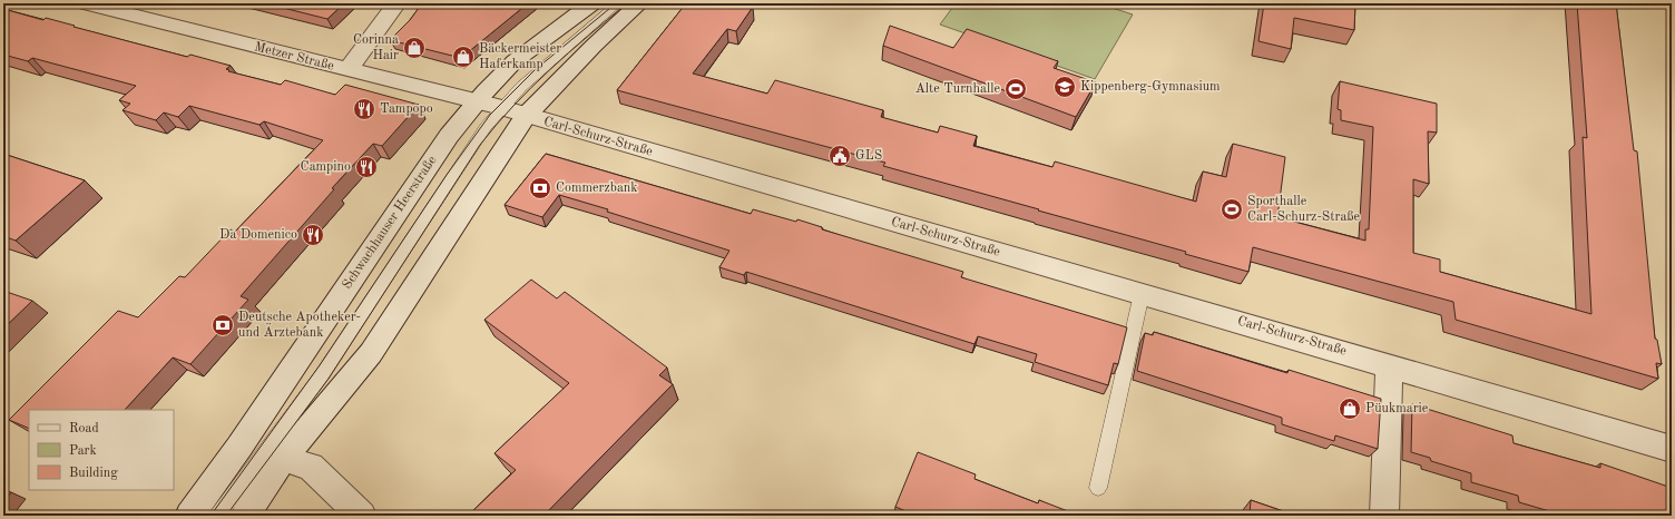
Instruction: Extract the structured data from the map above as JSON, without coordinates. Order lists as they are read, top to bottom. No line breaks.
{"streets":{"street":["Metzer Straße","Carl-Schurz-Straße","Schwachhauser Heerstraße"]},"crossings":[["Metzer Straße","Carl-Schurz-Straße"],["Metzer Straße","Schwachhauser Heerstraße"]],"places":{"shop":["Corinna Hair","Bäckermeister Haferkamp","Püukmarie"],"school or university":["Kippenberg-Gymnasium"],"sports":["Alte Turnhalle","Sporthalle Carl-Schurz-Straße"],"restaurant":["Tampopo","Campino","Da Domenico"],"public building":["GLS"],"bank":["Commerzbank","Deutsche Apotheker- und Ärztebank"]},"legend":["Road","Park","Building"]}
